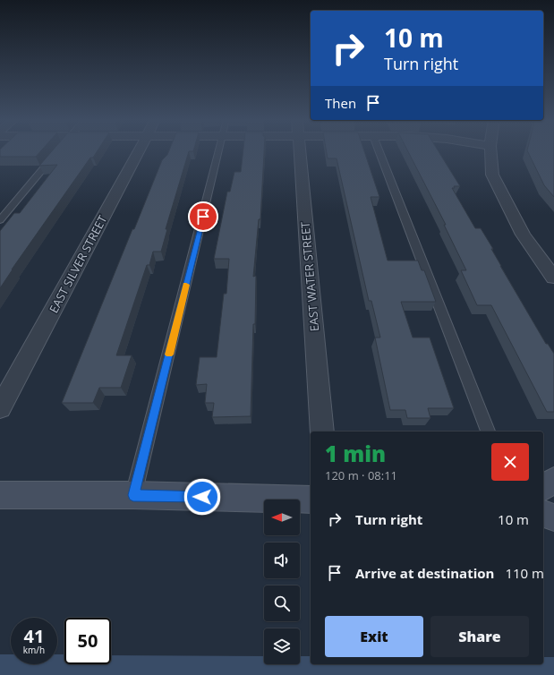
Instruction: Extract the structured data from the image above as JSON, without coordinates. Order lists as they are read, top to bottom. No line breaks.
{"streets":{"street":["EAST SILVER STREET","EAST WATER STREET"]},"north":"left","page":{"turn":["10 m","Turn right"],"then":"Then","heading":["1 min","120 m · 08:11"],"list":[{"name":"Turn right","value":"10 m"},{"name":"Arrive at destination","value":"110 m"}],"buttons":["Exit","Share"],"speed":"41 km/h","limit":"50"}}
